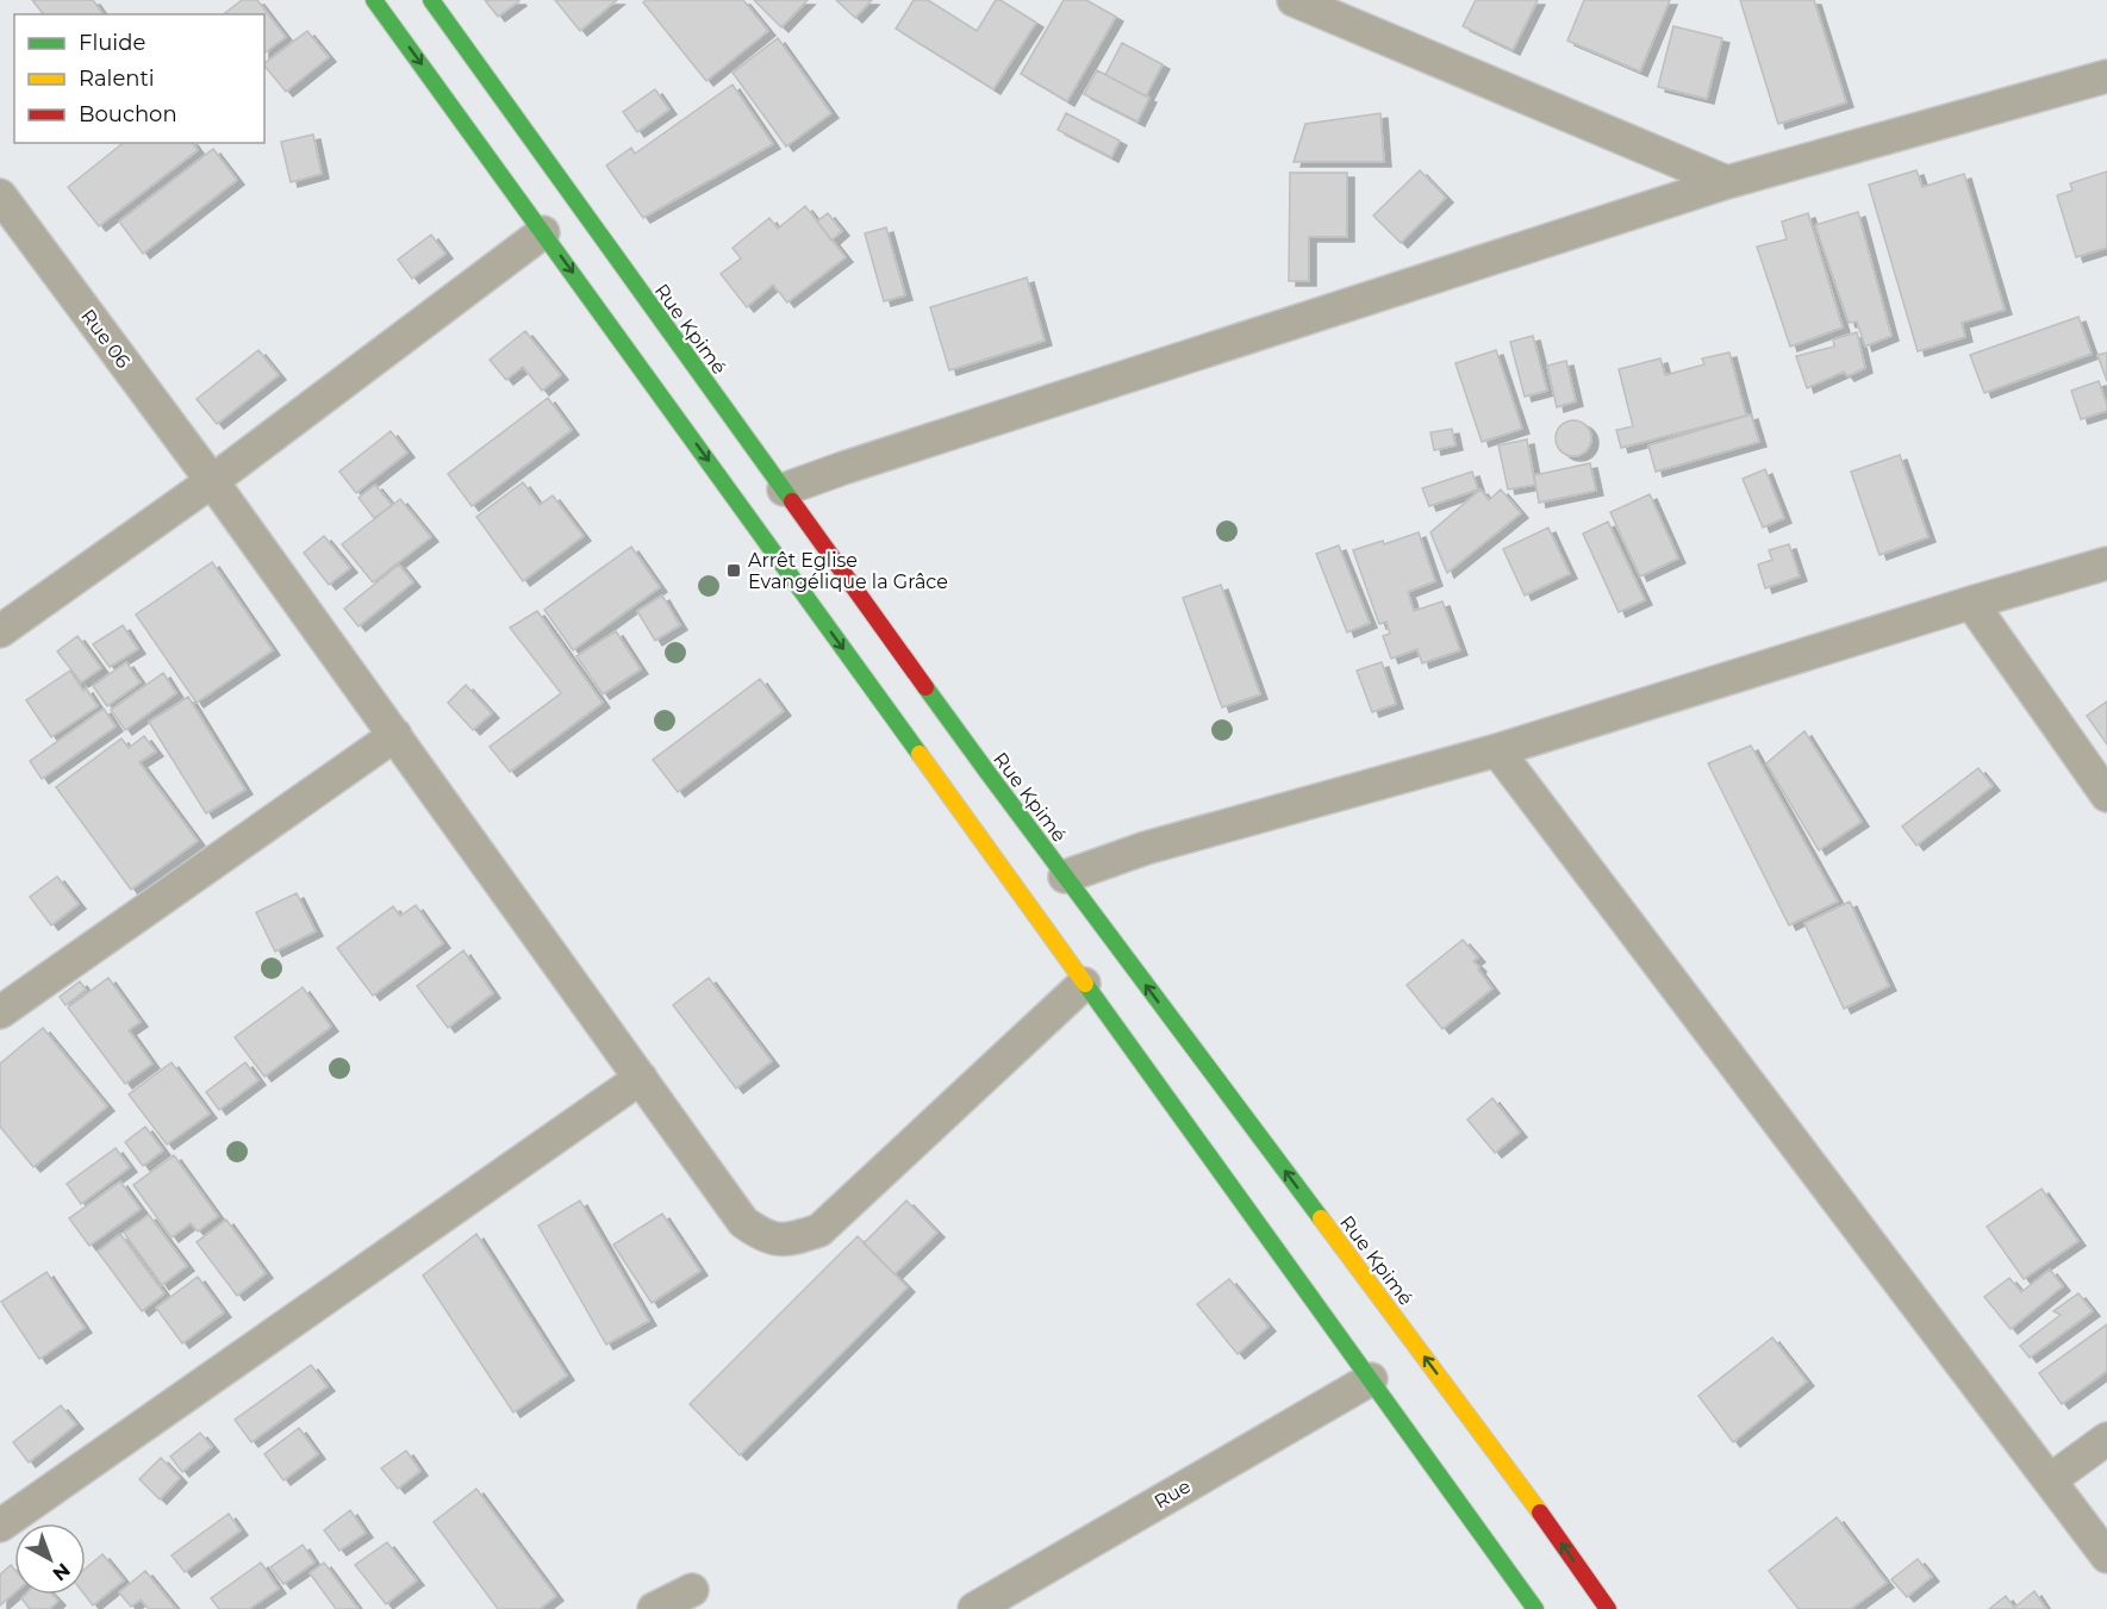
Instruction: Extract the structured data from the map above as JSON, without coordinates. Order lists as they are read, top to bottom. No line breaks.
{"streets":{"main road":["Rue Kpimé"],"street":["Rue 06","Rue"]},"places":{"transit":["Arrêt Eglise Evangélique la Grâce"]},"legend":["Fluide","Ralenti","Bouchon"],"north":"bottom right"}
